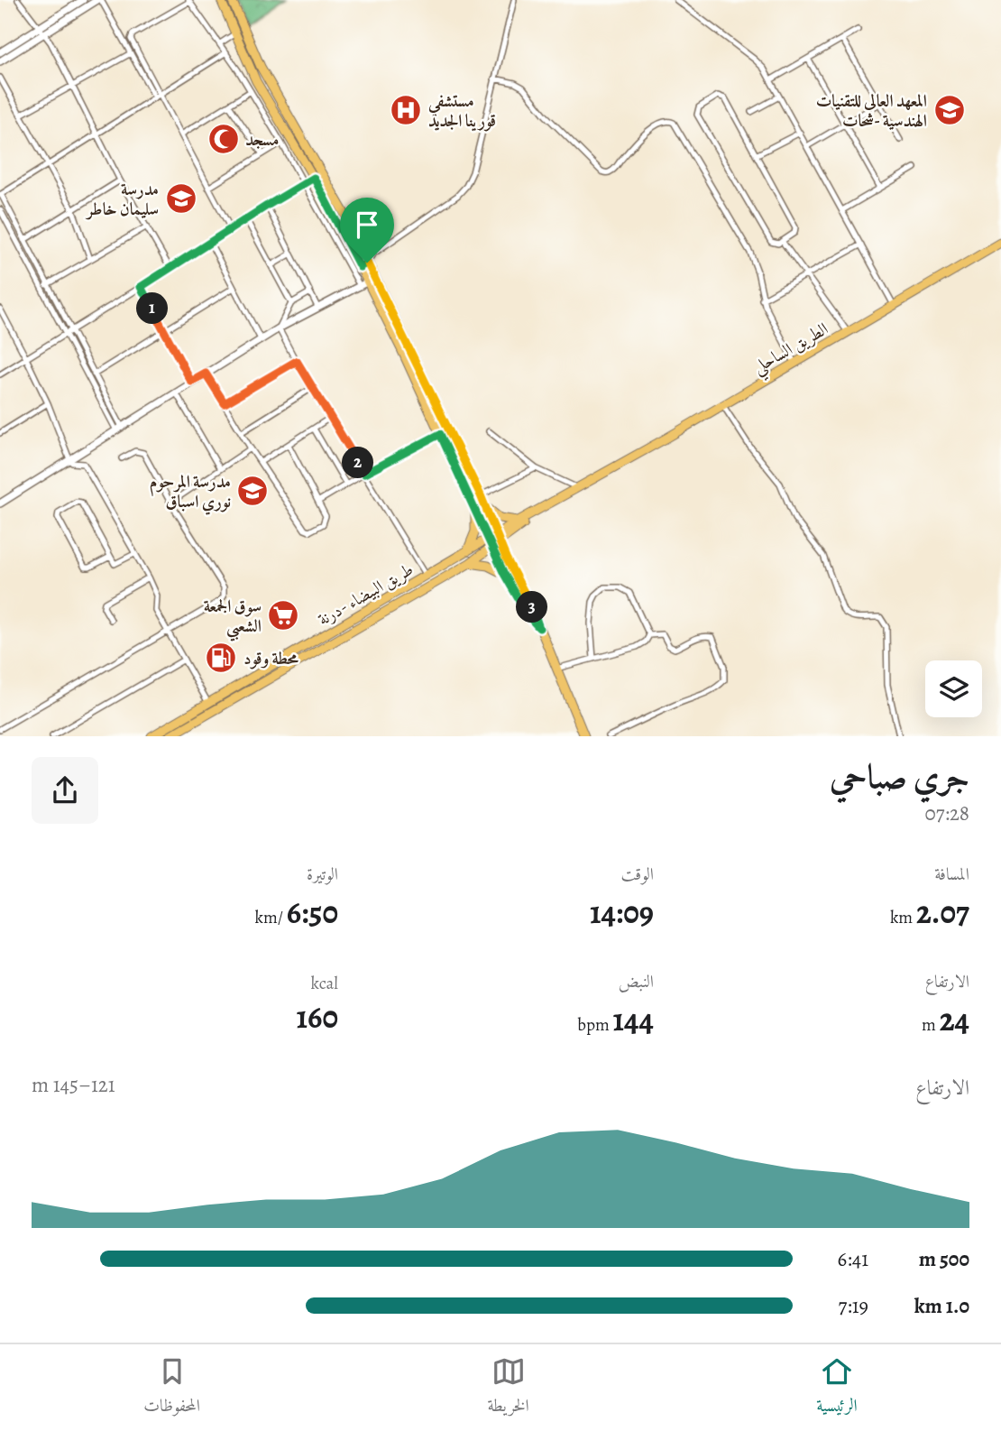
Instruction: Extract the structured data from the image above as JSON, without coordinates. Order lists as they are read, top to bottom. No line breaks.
{"streets":{"main road":["الطريق الساحلي","طريق البيضاء -درنة"]},"crossings":[["الطريق الساحلي","طريق البيضاء -درنة"]],"places":{"hospital":["مستشفي قورينا الجديد"],"school or university":["المعهد العالي للتقنيات الهندسية -شحات","مدرسة سليمان خاطر","مدرسة المرحوم نوري اسباق"],"mosque":["مسجد"],"supermarket":["سوق الجمعة الشعبي"],"fuel station":["محطة وقود"]},"page":{"pins":["1","2","3"],"heading":["جري صباحي","07:28"],"stats":[["المسافة","2.07 km"],["الوقت","14:09"],["الوتيرة","6:50 /km"],["الارتفاع","24 m"],["النبض","144 bpm"],["kcal","160"]],"chart":["الارتفاع","121–145 m"],"list":[{"name":"500 m","note":"6:41"},{"name":"1.0 km","note":"7:19"}],"tabs":["الرئيسية","الخريطة","المحفوظات"]}}
